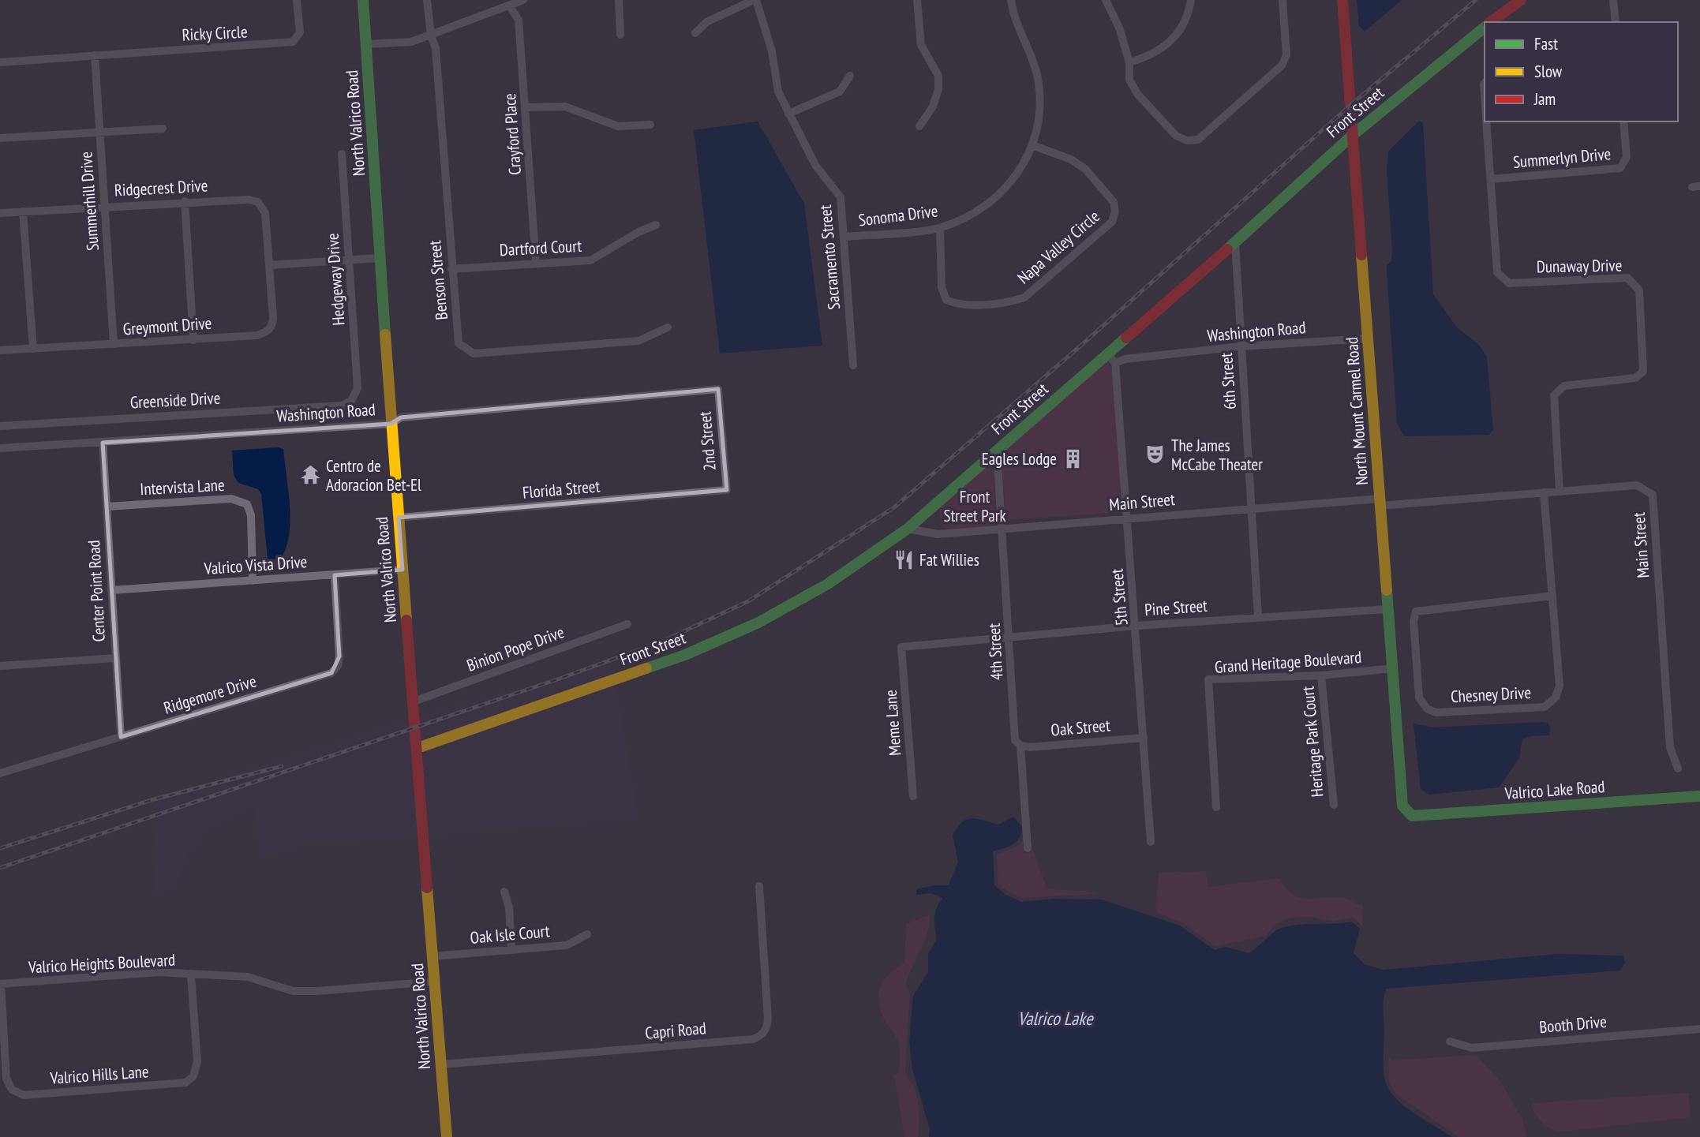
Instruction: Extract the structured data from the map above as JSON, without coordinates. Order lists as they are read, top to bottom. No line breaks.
{"streets":{"street":["Ricky Circle","Front Street","North Valrico Road","Crayford Place","Summerlyn Drive","Ridgecrest Drive","Summerhill Drive","Sonoma Drive","Napa Valley Circle","Dartford Court","Sacramento Street","Dunaway Drive","Hedgeway Drive","Benson Street","Greymont Drive","Washington Road","6th Street","Greenside Drive","North Mount Carmel Road","2nd Street","Intervista Lane","Florida Street","Main Street","Valrico Vista Drive","Center Point Road","5th Street","Pine Street","Binion Pope Drive","4th Street","Grand Heritage Boulevard","Ridgemore Drive","Chesney Drive","Meme Lane","Oak Street","Heritage Park Court","Valrico Lake Road","Oak Isle Court","Valrico Heights Boulevard","Booth Drive","Capri Road","Valrico Hills Lane"]},"crossings":[["Ricky Circle","Summerhill Drive"],["Front Street","North Valrico Road"],["Front Street","6th Street"],["Front Street","North Mount Carmel Road"],["Front Street","Main Street"],["Front Street","4th Street"],["North Valrico Road","Washington Road"],["North Valrico Road","Florida Street"],["North Valrico Road","Valrico Vista Drive"],["North Valrico Road","Binion Pope Drive"],["North Valrico Road","Oak Isle Court"],["North Valrico Road","Valrico Heights Boulevard"],["North Valrico Road","Capri Road"],["Crayford Place","Dartford Court"],["Summerlyn Drive","Dunaway Drive"],["Ridgecrest Drive","Summerhill Drive"],["Ridgecrest Drive","Greymont Drive"],["Summerhill Drive","Greymont Drive"],["Sonoma Drive","Napa Valley Circle"],["Sonoma Drive","Sacramento Street"],["Dartford Court","Benson Street"],["Dunaway Drive","Main Street"],["Hedgeway Drive","Greenside Drive"],["Washington Road","6th Street"],["Washington Road","North Mount Carmel Road"],["Washington Road","2nd Street"],["Washington Road","Center Point Road"],["Washington Road","5th Street"],["6th Street","Main Street"],["6th Street","Pine Street"],["North Mount Carmel Road","Main Street"],["North Mount Carmel Road","Pine Street"],["North Mount Carmel Road","Grand Heritage Boulevard"],["North Mount Carmel Road","Valrico Lake Road"],["2nd Street","Florida Street"],["Intervista Lane","Valrico Vista Drive"],["Intervista Lane","Center Point Road"],["Main Street","5th Street"],["Main Street","4th Street"],["Main Street","Chesney Drive"],["Valrico Vista Drive","Center Point Road"],["Valrico Vista Drive","Ridgemore Drive"],["Center Point Road","Ridgemore Drive"],["5th Street","Pine Street"],["5th Street","Oak Street"],["Pine Street","4th Street"],["Pine Street","Meme Lane"],["4th Street","Oak Street"],["Grand Heritage Boulevard","Heritage Park Court"],["Valrico Heights Boulevard","Valrico Hills Lane"]],"water":["Valrico Lake"],"parks":["Front Street Park"],"places":{"theatre":["The James McCabe Theater"],"building":["Eagles Lodge"],"temple":["Centro de Adoracion Bet-El"],"restaurant":["Fat Willies"]},"legend":["Fast","Slow","Jam"]}
